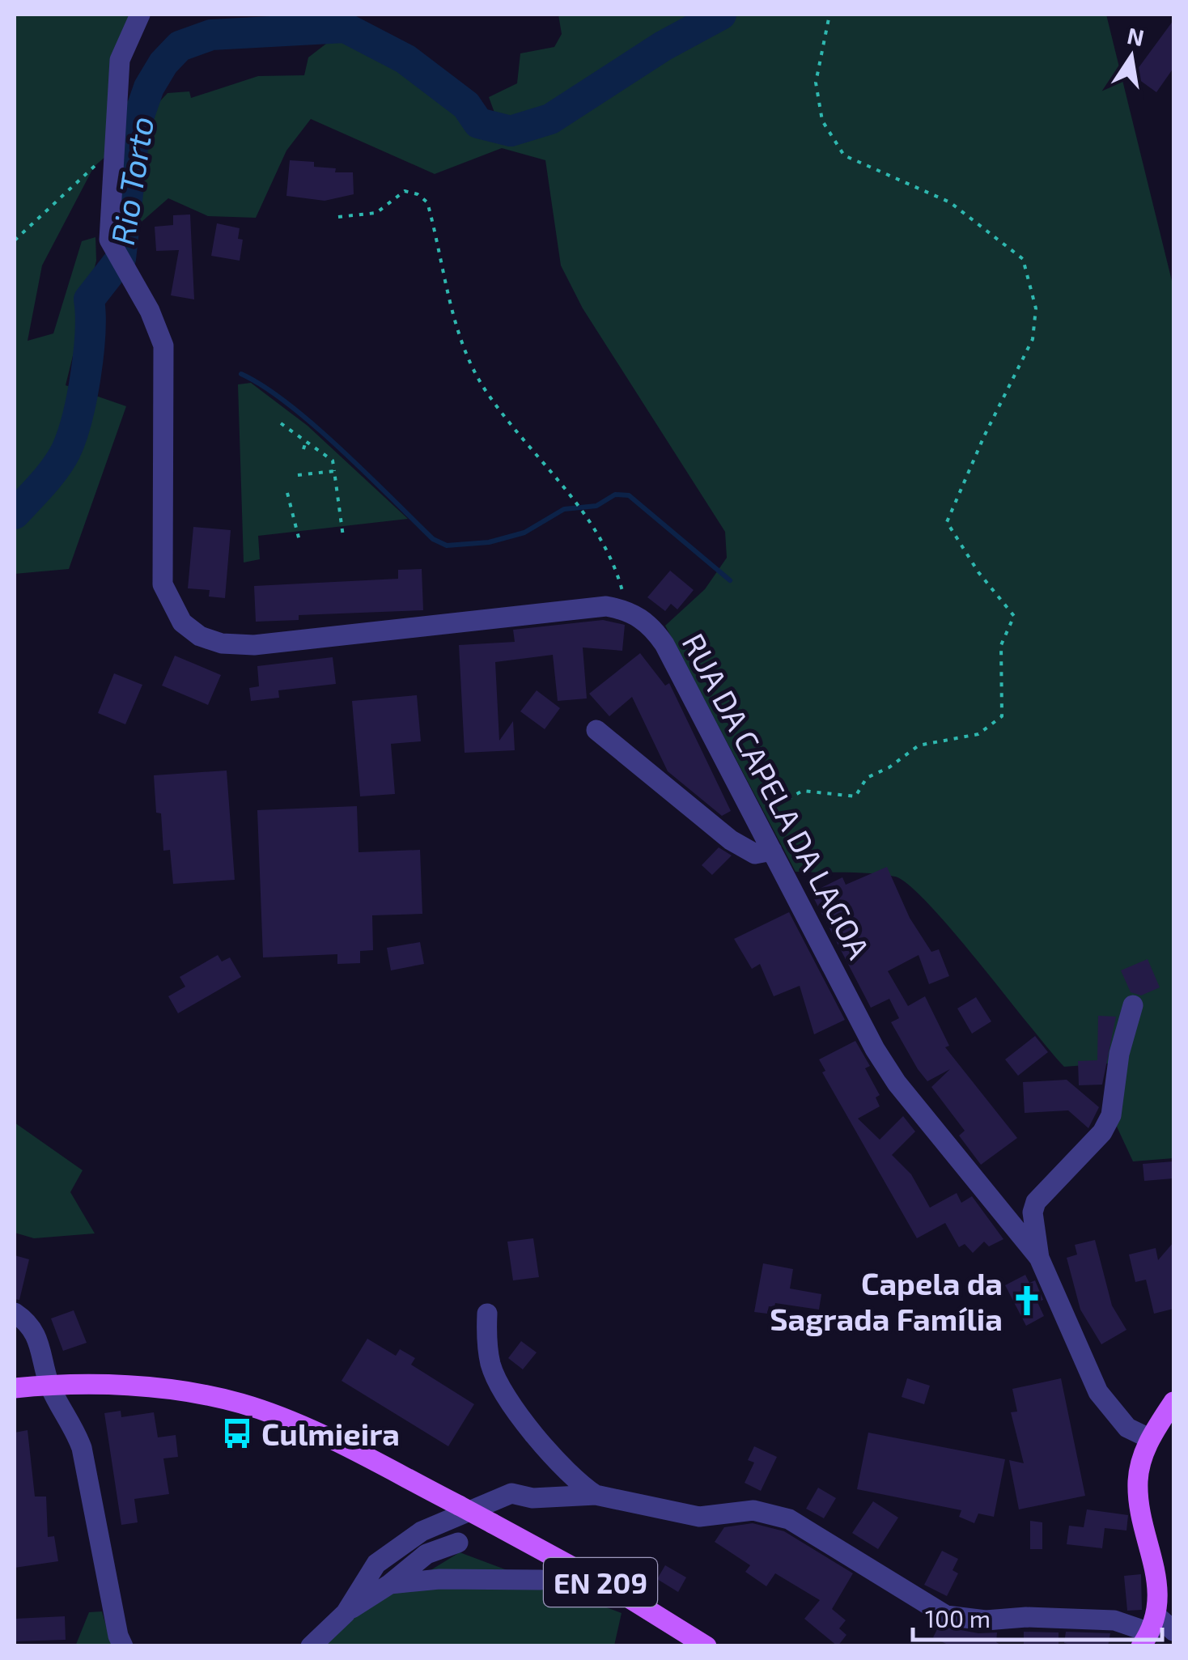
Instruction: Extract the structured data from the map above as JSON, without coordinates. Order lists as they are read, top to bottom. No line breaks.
{"streets":{"main road":["EN 209"],"street":["RUA DA CAPELA DA LAGOA"]},"water":["Rio Torto"],"places":{"church":["Capela da Sagrada Família"],"bus stop":["Culmieira"]},"scale_bar":"100 m","north":"top"}
